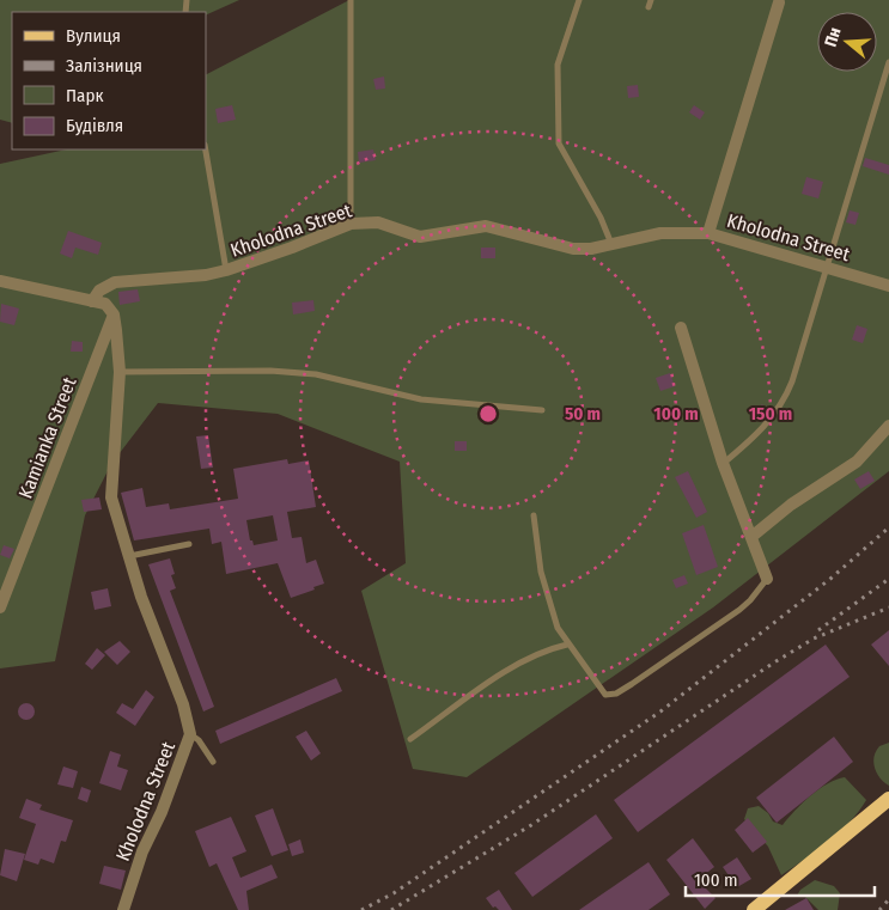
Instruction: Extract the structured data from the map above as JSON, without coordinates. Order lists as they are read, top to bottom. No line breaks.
{"streets":{"street":["Kholodna Street","Kamianka Street"]},"crossings":[["Kholodna Street","Kamianka Street"]],"legend":["Вулиця","Залізниця","Парк","Будівля"],"scale_bar":"100 m","north":"left","rings":["50 m","100 m","150 m"]}
